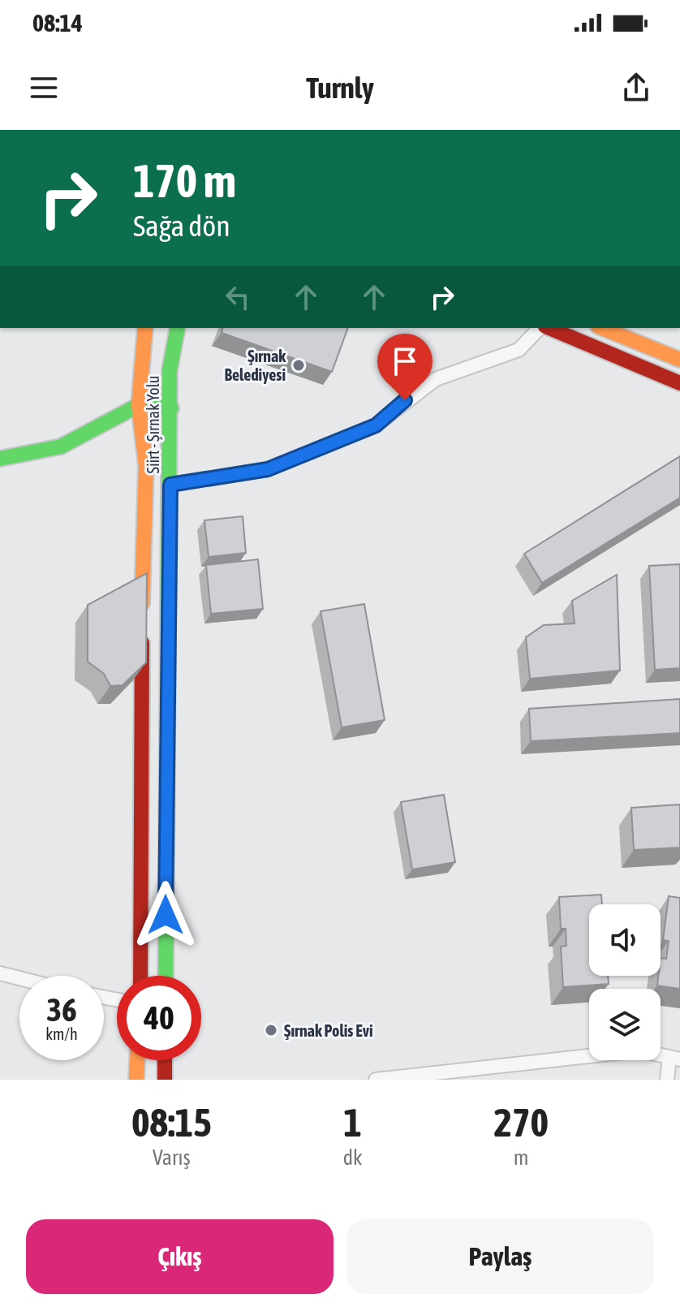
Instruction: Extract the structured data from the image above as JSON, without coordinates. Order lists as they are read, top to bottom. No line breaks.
{"streets":{"street":["Siirt - Şırnak Yolu"]},"places":["Şırnak Belediyesi","Şırnak Polis Evi"],"page":{"status":"08:14","header":"Turnly","turn":["170 m","Sağa dön"],"speed":"36 km/h","limit":"40","eta":["08:15","Varış","1","dk","270","m"],"buttons":["Çıkış","Paylaş"]}}
